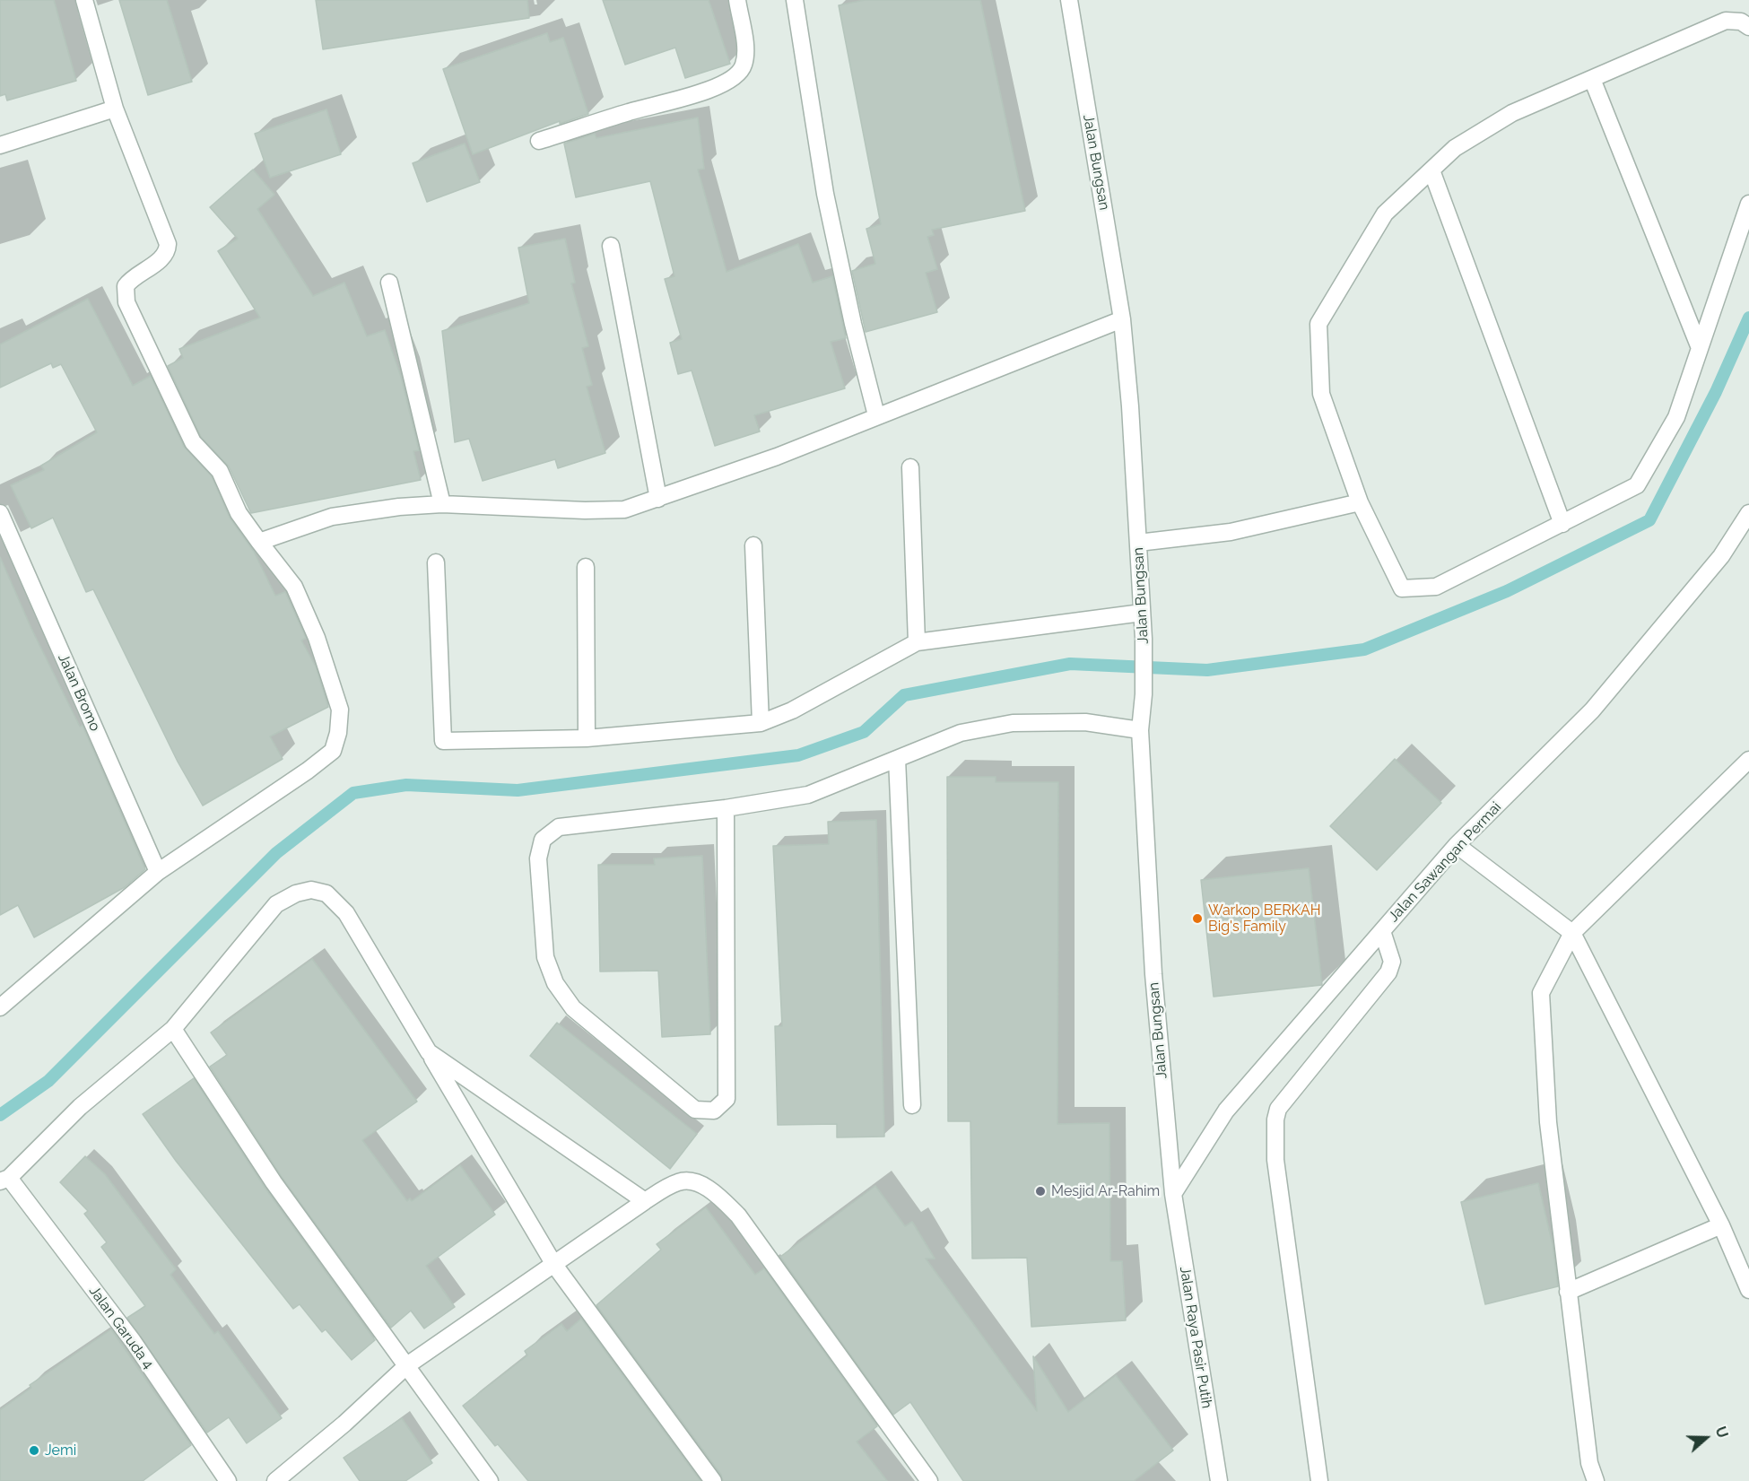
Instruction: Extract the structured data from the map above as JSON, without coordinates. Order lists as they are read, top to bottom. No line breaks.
{"streets":{"street":["Jalan Bungsan","Jalan Bromo","Jalan Sawangan Permai","Jalan Garuda 4","Jalan Raya Pasir Putih"]},"crossings":[["Jalan Bungsan","Jalan Sawangan Permai"],["Jalan Bungsan","Jalan Raya Pasir Putih"],["Jalan Sawangan Permai","Jalan Raya Pasir Putih"]],"places":["Warkop BERKAH Big's Family","Mesjid Ar-Rahim","Jemi"],"north":"right"}
